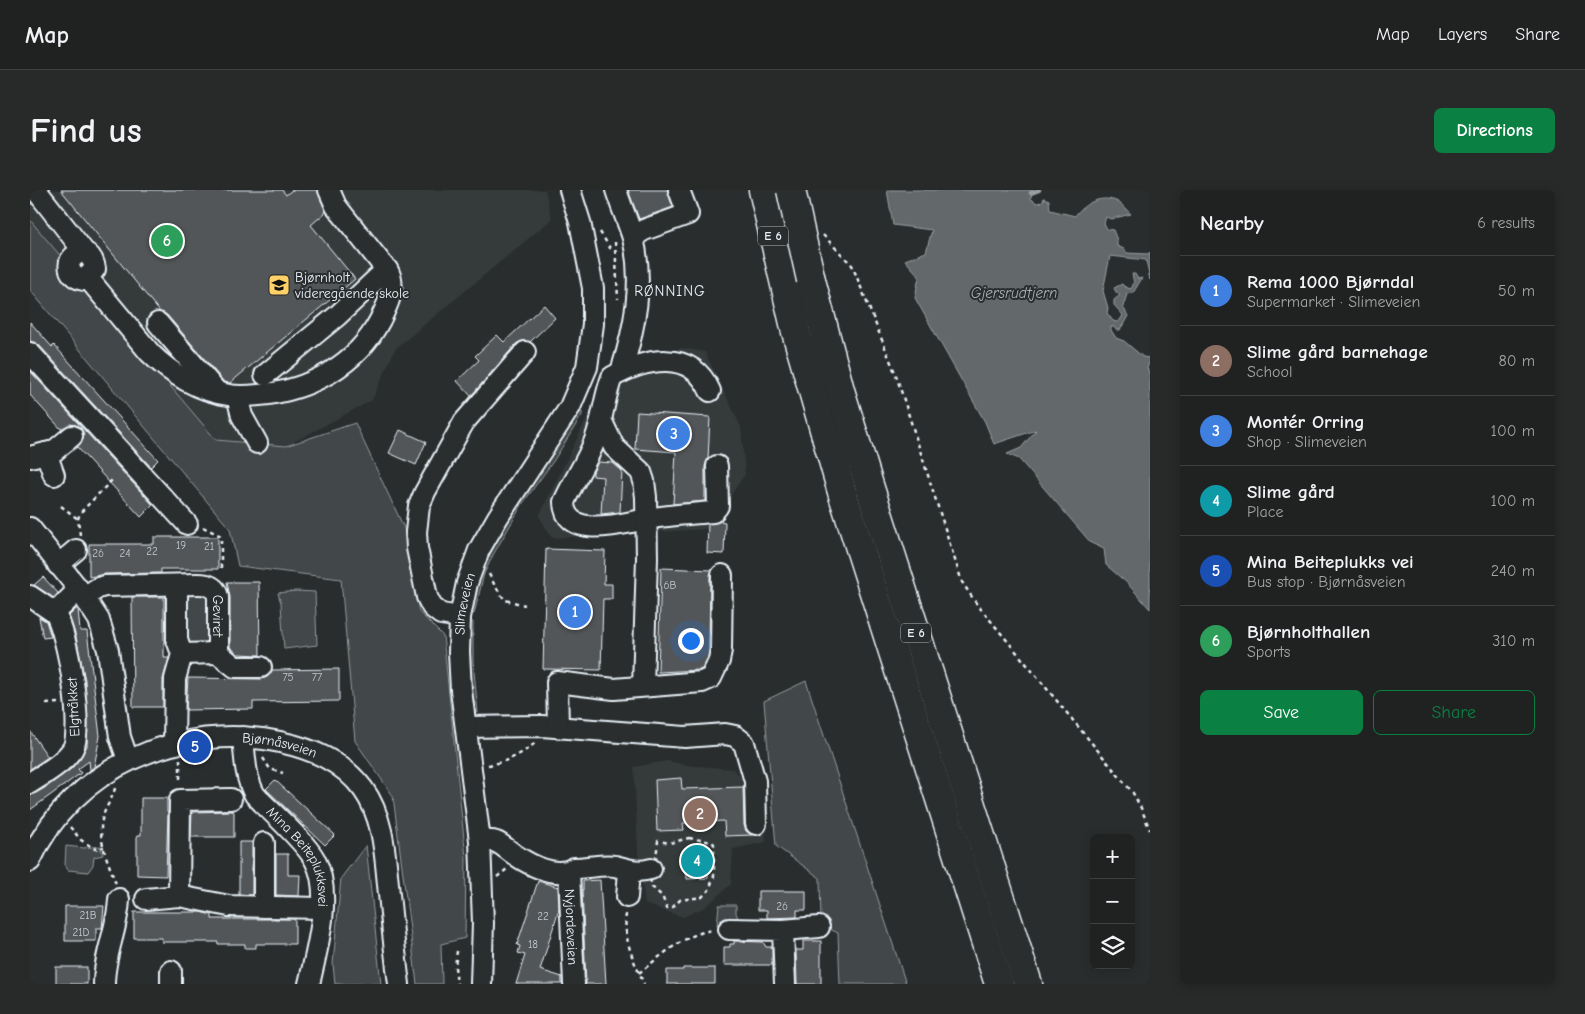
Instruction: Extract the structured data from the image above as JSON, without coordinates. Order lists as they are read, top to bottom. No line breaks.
{"streets":{"highway":["E 6"],"street":["Slimeveien","Geviret","Elgtråkket","Bjørnåsveien","Mina Beiteplukksvei","Nyjordeveien"]},"crossings":[["Slimeveien","Nyjordeveien"],["Bjørnåsveien","Mina Beiteplukksvei"]],"districts":["RØNNING"],"water":["Gjersrudtjern"],"places":{"school or university":["Bjørnholt videregående skole"]},"house_numbers":["19","21","22","26","24","6B","75","77","26","21B","22","21D","18"],"page":{"header":"Map","nav":["Map","Layers","Share"],"buttons":["Directions",["Save","Share"]],"title":"Find us","heading":["Nearby","6 results"],"pins":["6","3","1","5","2","4"],"list":[{"mark":"1","name":"Rema 1000 Bjørndal","note":"Supermarket · Slimeveien","value":"50 m"},{"mark":"2","name":"Slime gård barnehage","note":"School","value":"80 m"},{"mark":"3","name":"Montér Orring","note":"Shop · Slimeveien","value":"100 m"},{"mark":"4","name":"Slime gård","note":"Place","value":"100 m"},{"mark":"5","name":"Mina Beiteplukks vei","note":"Bus stop · Bjørnåsveien","value":"240 m"},{"mark":"6","name":"Bjørnholthallen","note":"Sports","value":"310 m"}],"map_buttons":["+","−"]}}
